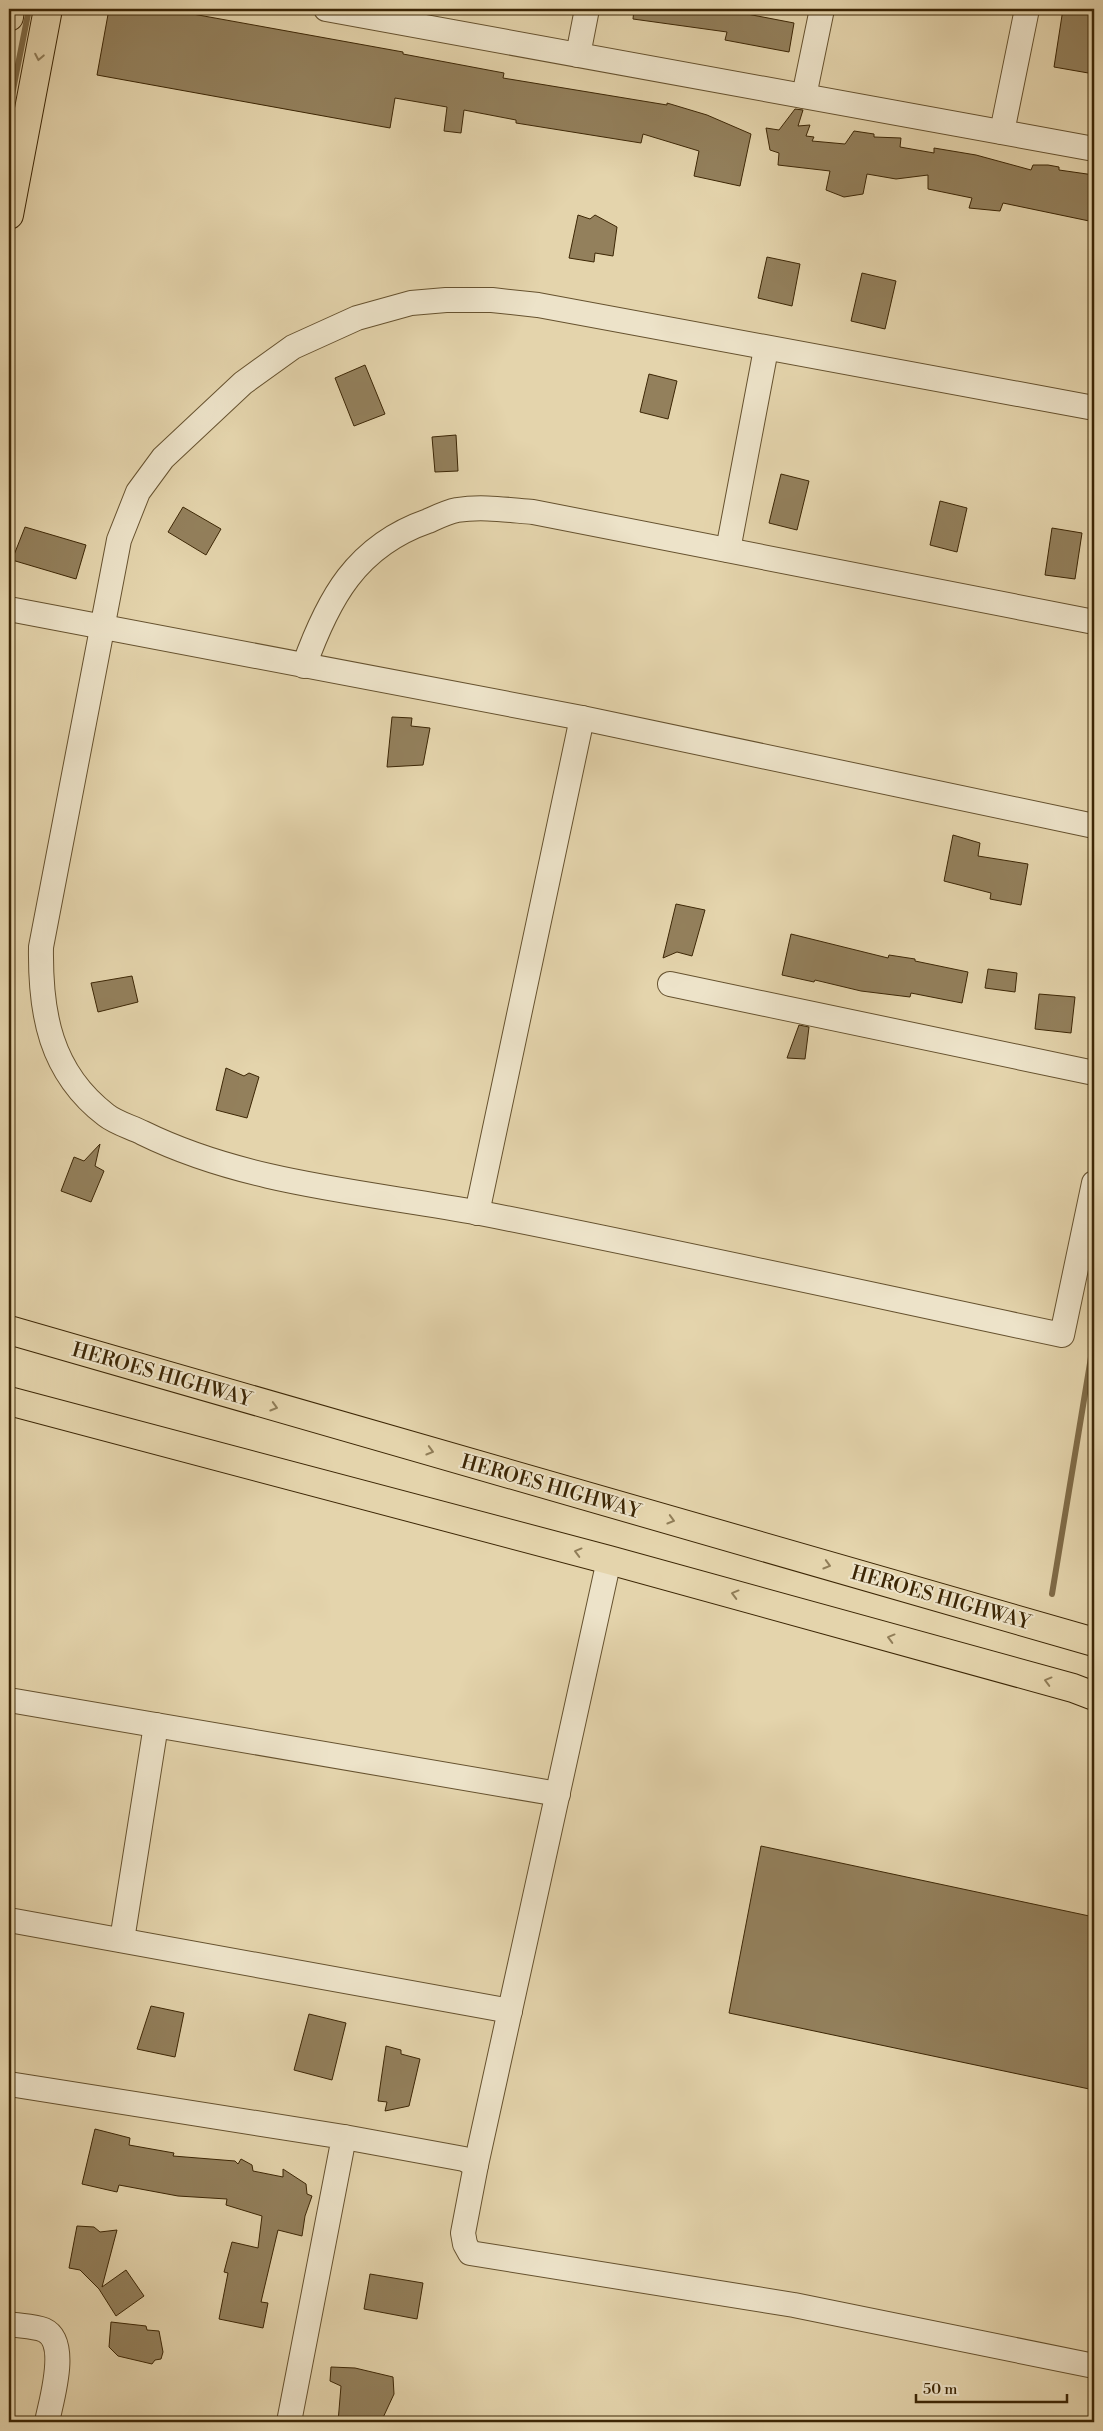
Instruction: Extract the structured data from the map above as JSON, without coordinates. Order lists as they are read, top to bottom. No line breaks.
{"streets":{"main road":["HEROES HIGHWAY"]},"scale_bar":"50 m"}
